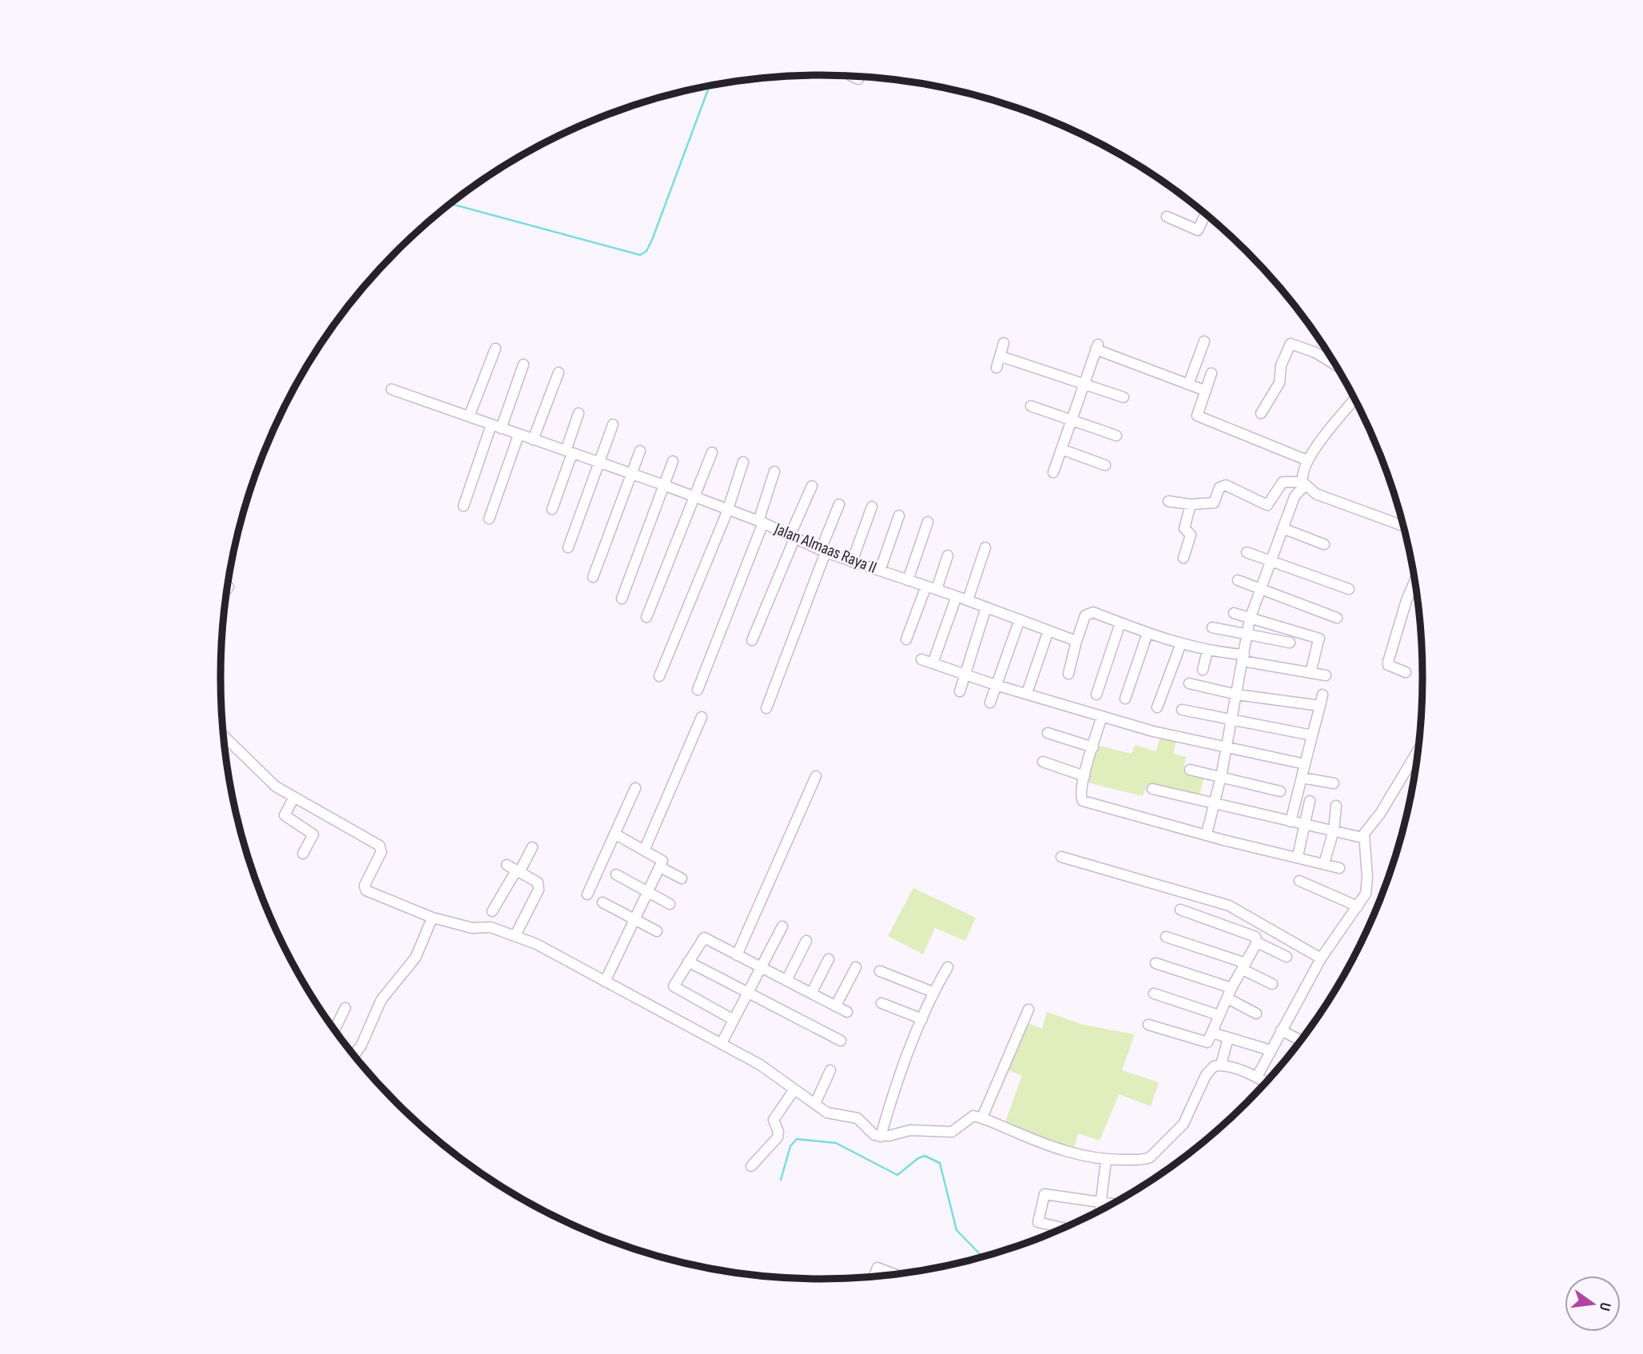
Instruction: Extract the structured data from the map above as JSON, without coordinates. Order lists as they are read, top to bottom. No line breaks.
{"streets":{"street":["Jalan Almaas Raya II"]},"north":"right"}
